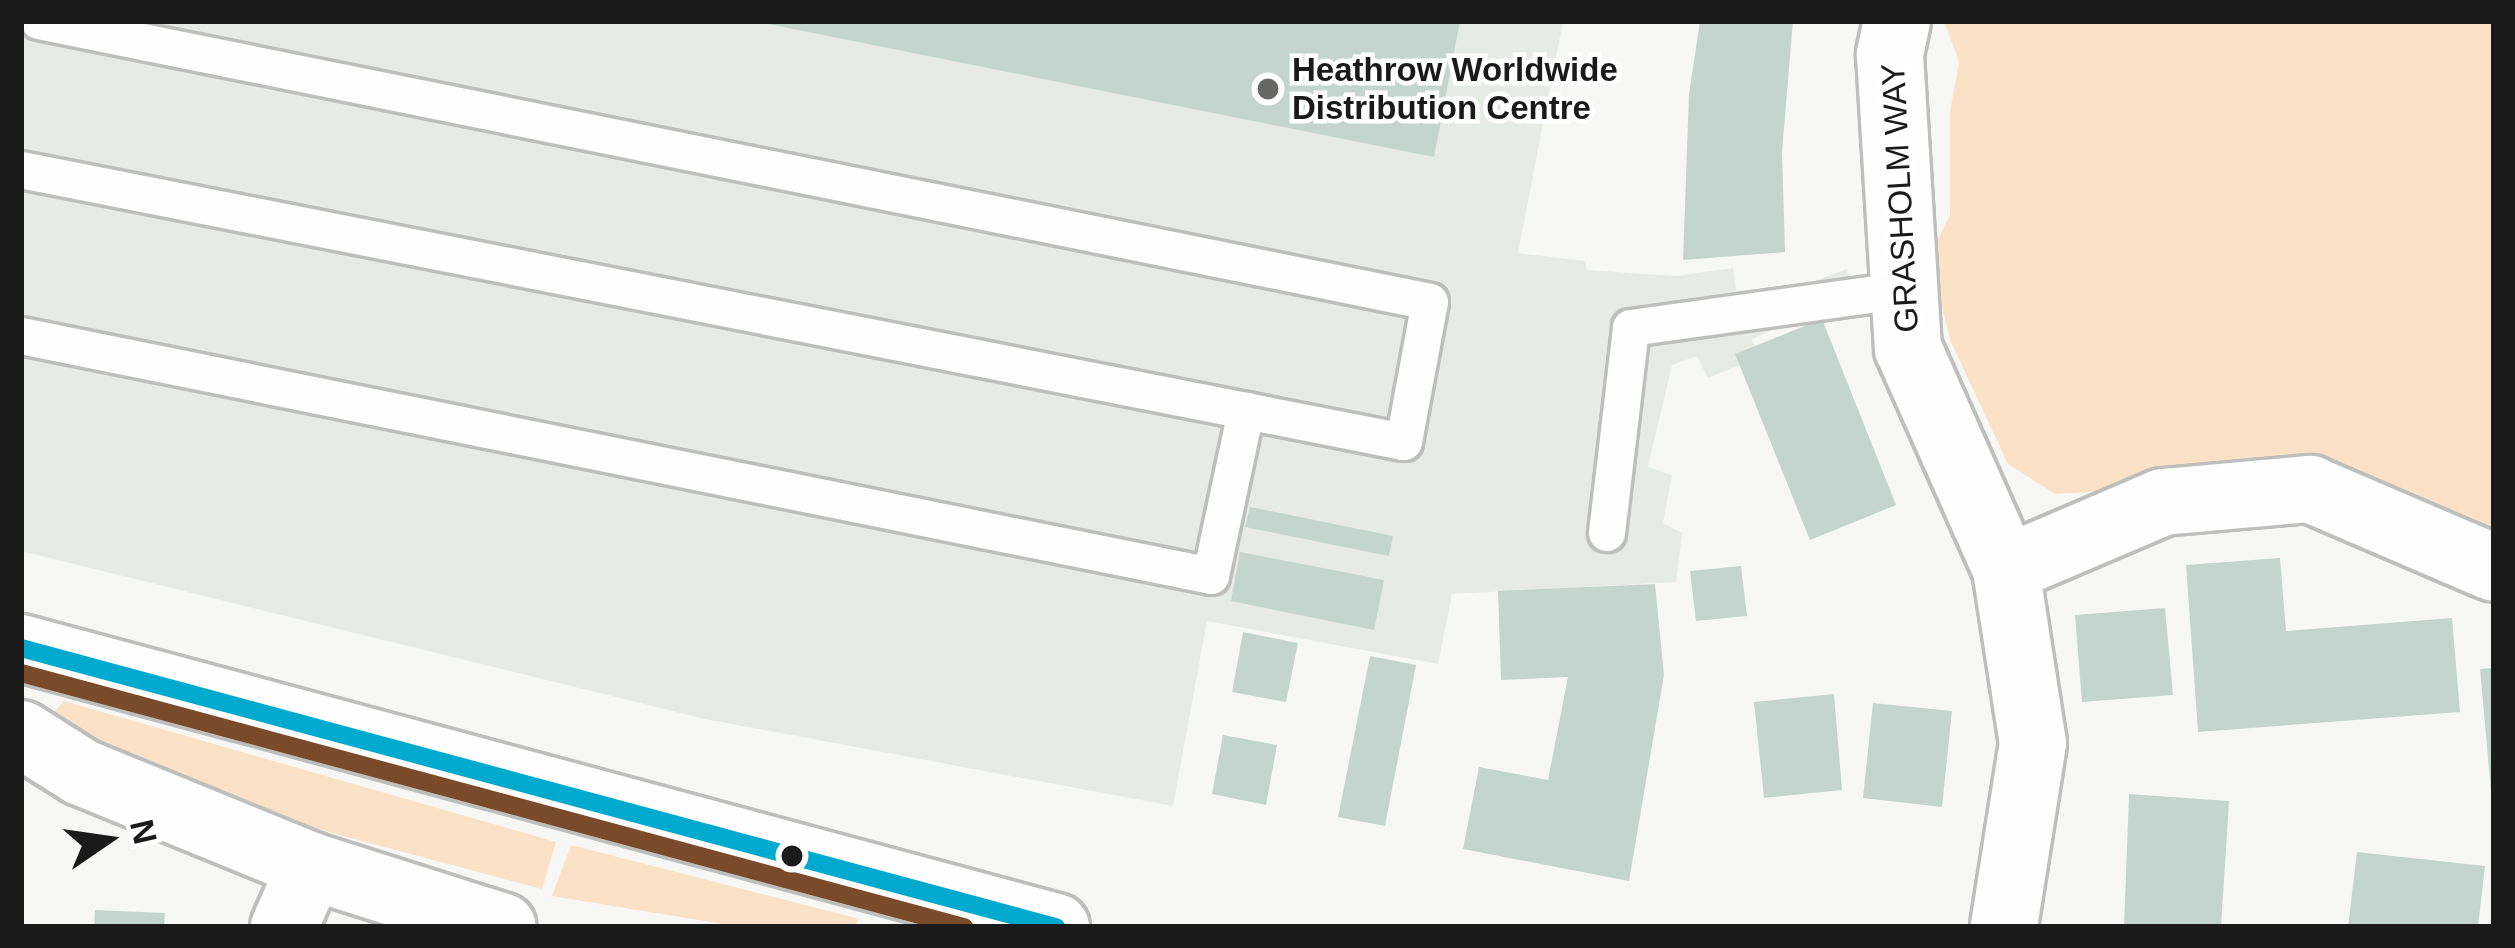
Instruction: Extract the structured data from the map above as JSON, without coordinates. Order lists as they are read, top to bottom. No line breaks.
{"streets":{"street":["GRASHOLM WAY"]},"places":["Heathrow Worldwide Distribution Centre"],"north":"right"}
